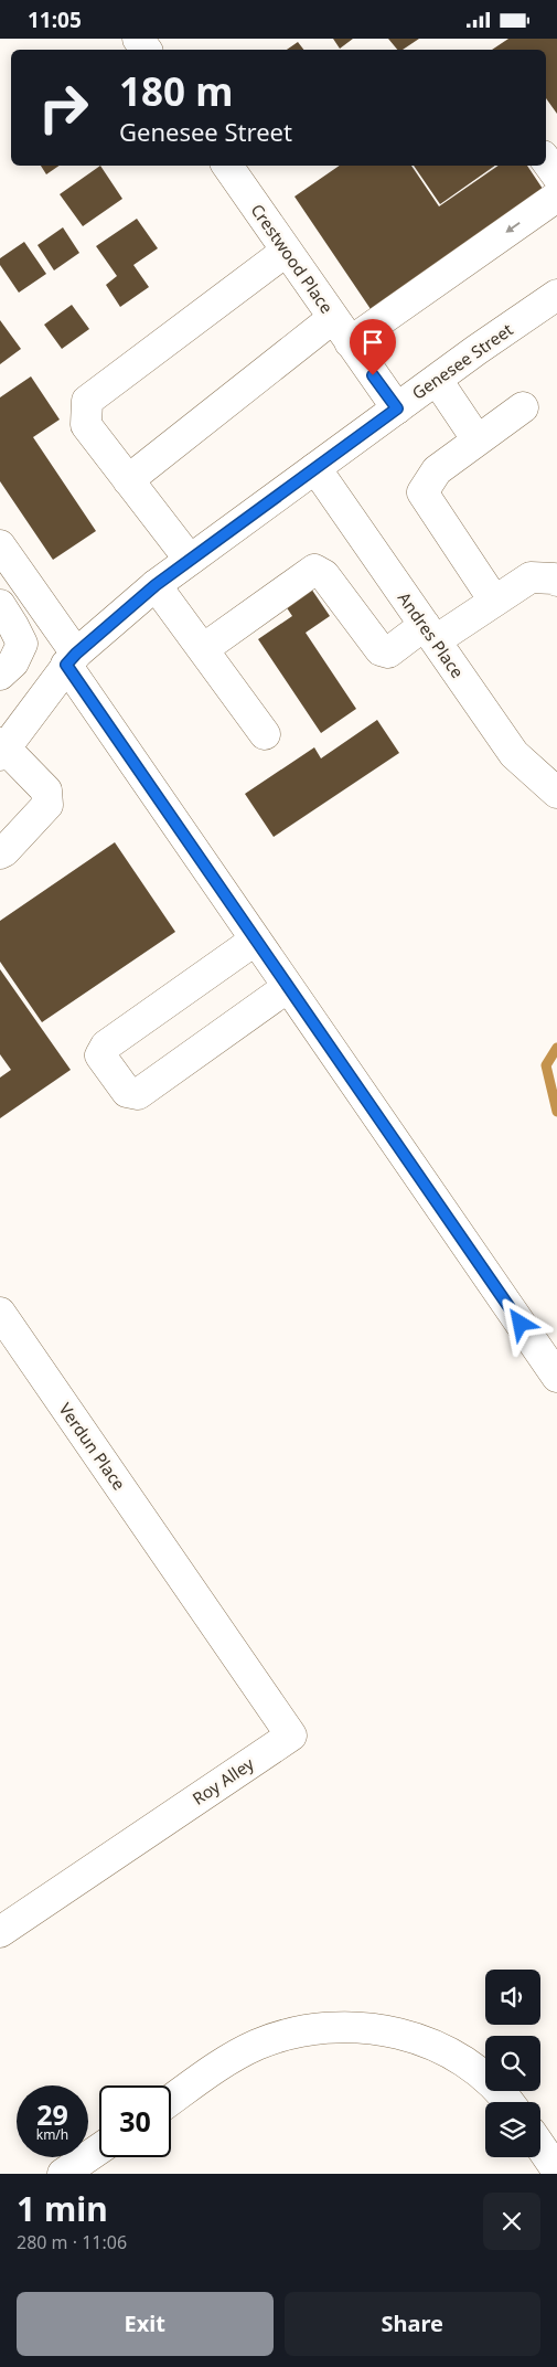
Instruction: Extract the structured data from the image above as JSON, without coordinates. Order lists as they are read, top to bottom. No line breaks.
{"streets":{"street":["Crestwood Place","Genesee Street","Andres Place","Verdun Place","Roy Alley"]},"crossings":[["Crestwood Place","Genesee Street"],["Genesee Street","Andres Place"],["Verdun Place","Roy Alley"]],"page":{"status":"11:05","turn":["180 m","Genesee Street"],"speed":"29 km/h","limit":"30","heading":["1 min","280 m · 11:06"],"buttons":["Exit","Share"]}}
